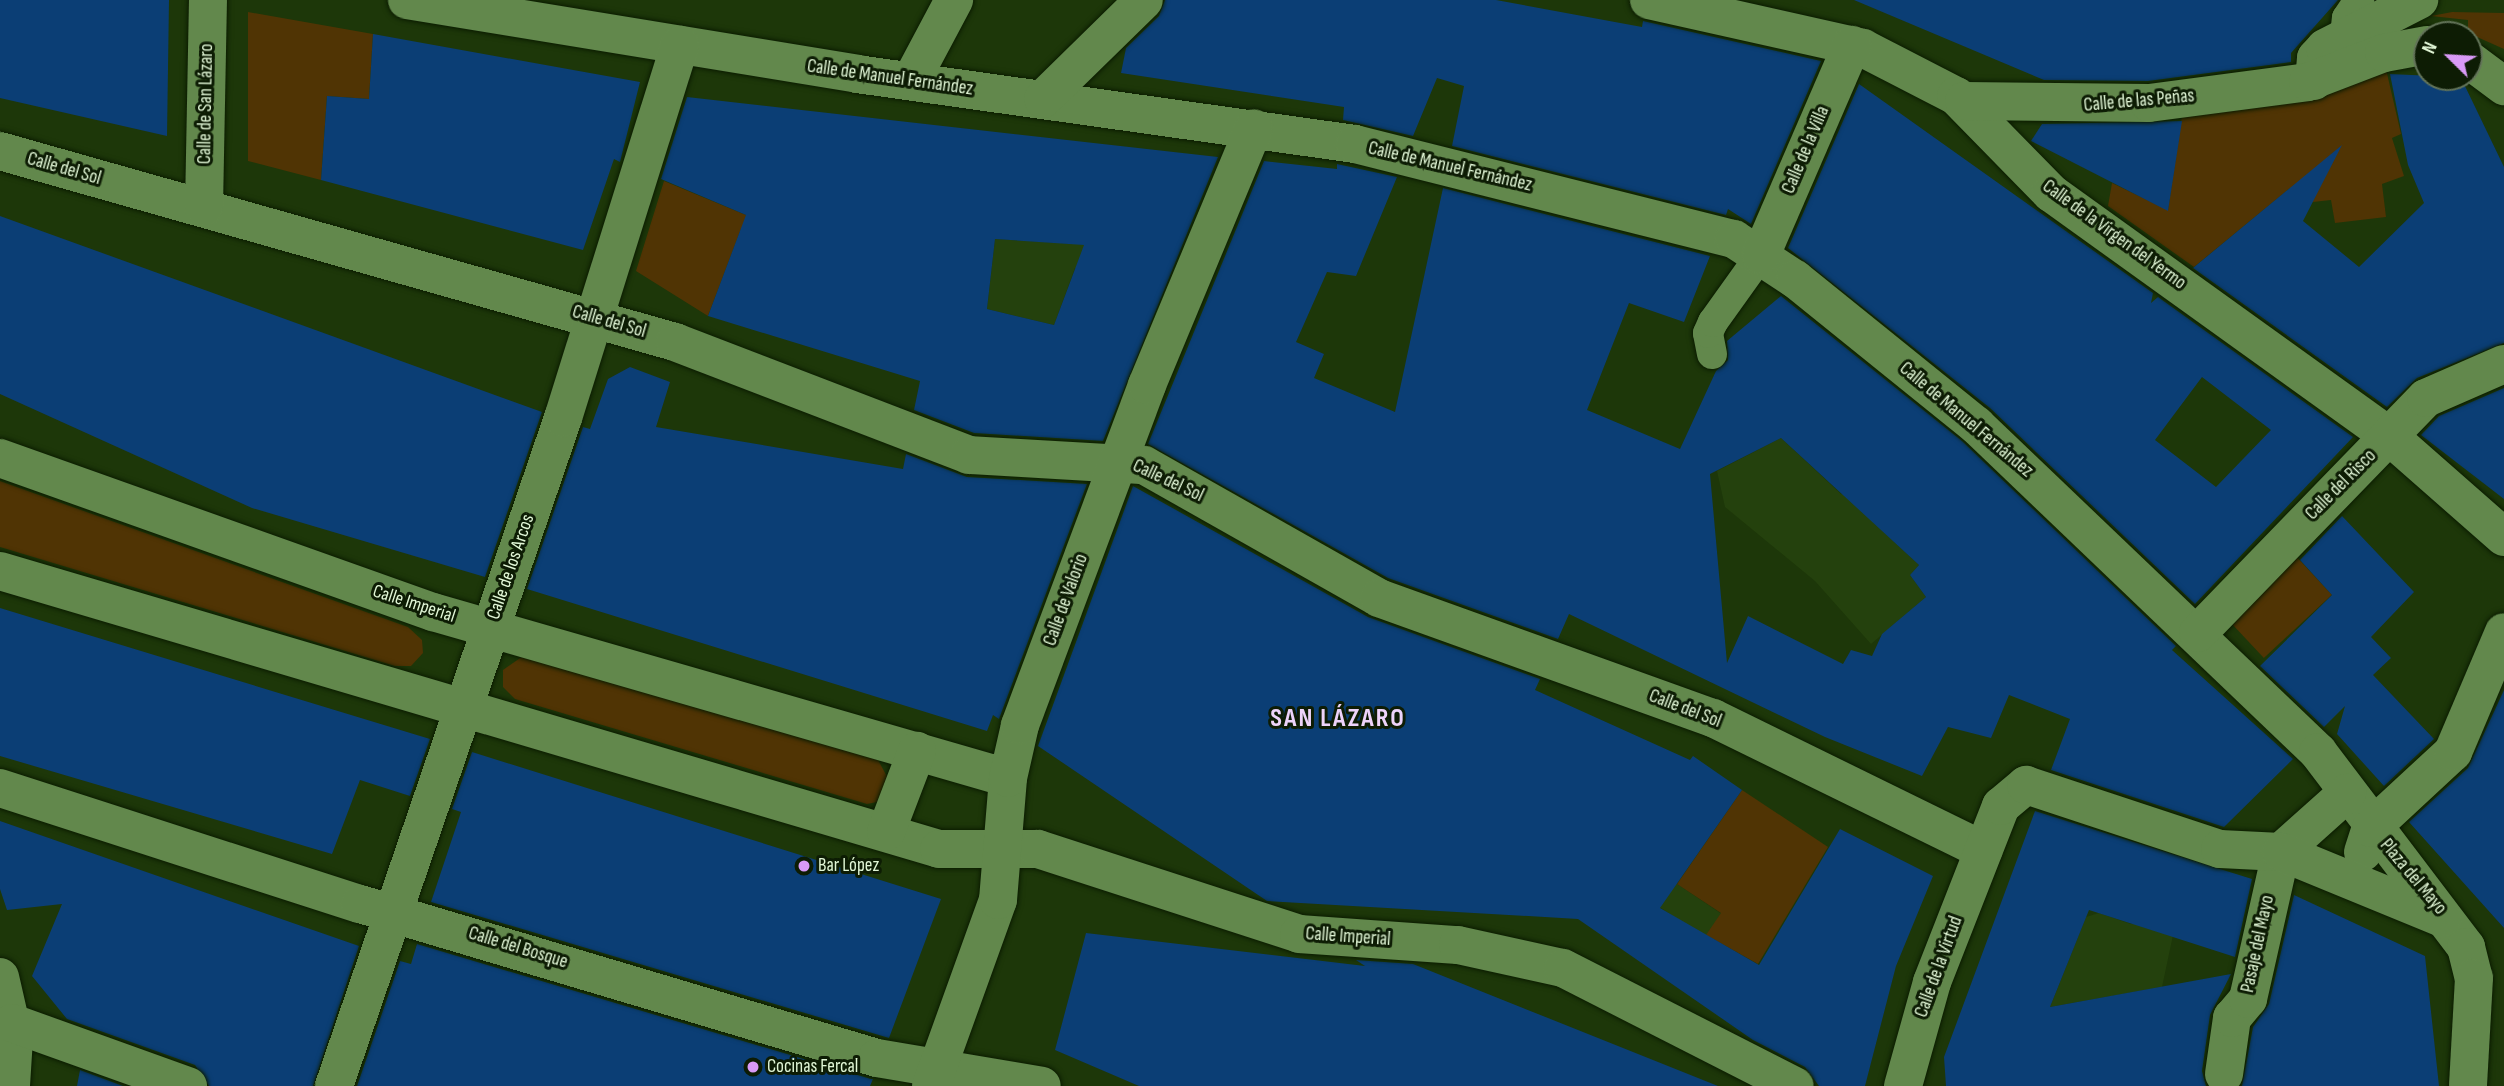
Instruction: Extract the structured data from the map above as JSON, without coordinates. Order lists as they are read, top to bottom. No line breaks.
{"streets":{"street":["Calle de Manuel Fernández","Calle de las Peñas","Calle de San Lázaro","Calle de la Villa","Calle del Sol","Calle de la Virgen del Yermo","Calle del Risco","Calle de los Arcos","Calle de Valorio","Calle Imperial","Plaza del Mayo","Pasaje del Mayo","Calle del Bosque","Calle de la Virtud"]},"crossings":[["Calle de Manuel Fernández","Calle de la Villa"],["Calle de Manuel Fernández","Calle del Risco"],["Calle de Manuel Fernández","Calle de los Arcos"],["Calle de Manuel Fernández","Calle de Valorio"],["Calle de Manuel Fernández","Plaza del Mayo"],["Calle de las Peñas","Calle de la Virgen del Yermo"],["Calle de San Lázaro","Calle del Sol"],["Calle de la Villa","Calle de la Virgen del Yermo"],["Calle del Sol","Calle de los Arcos"],["Calle del Sol","Calle de Valorio"],["Calle del Sol","Plaza del Mayo"],["Calle del Sol","Calle de la Virtud"],["Calle de la Virgen del Yermo","Calle del Risco"],["Calle de los Arcos","Calle Imperial"],["Calle de los Arcos","Calle del Bosque"],["Calle de Valorio","Calle Imperial"],["Calle de Valorio","Calle del Bosque"],["Plaza del Mayo","Pasaje del Mayo"],["Plaza del Mayo","Calle de la Virtud"]],"districts":["SAN LÁZARO"],"places":["Bar López","Cocinas Fercal"],"north":"top left"}
